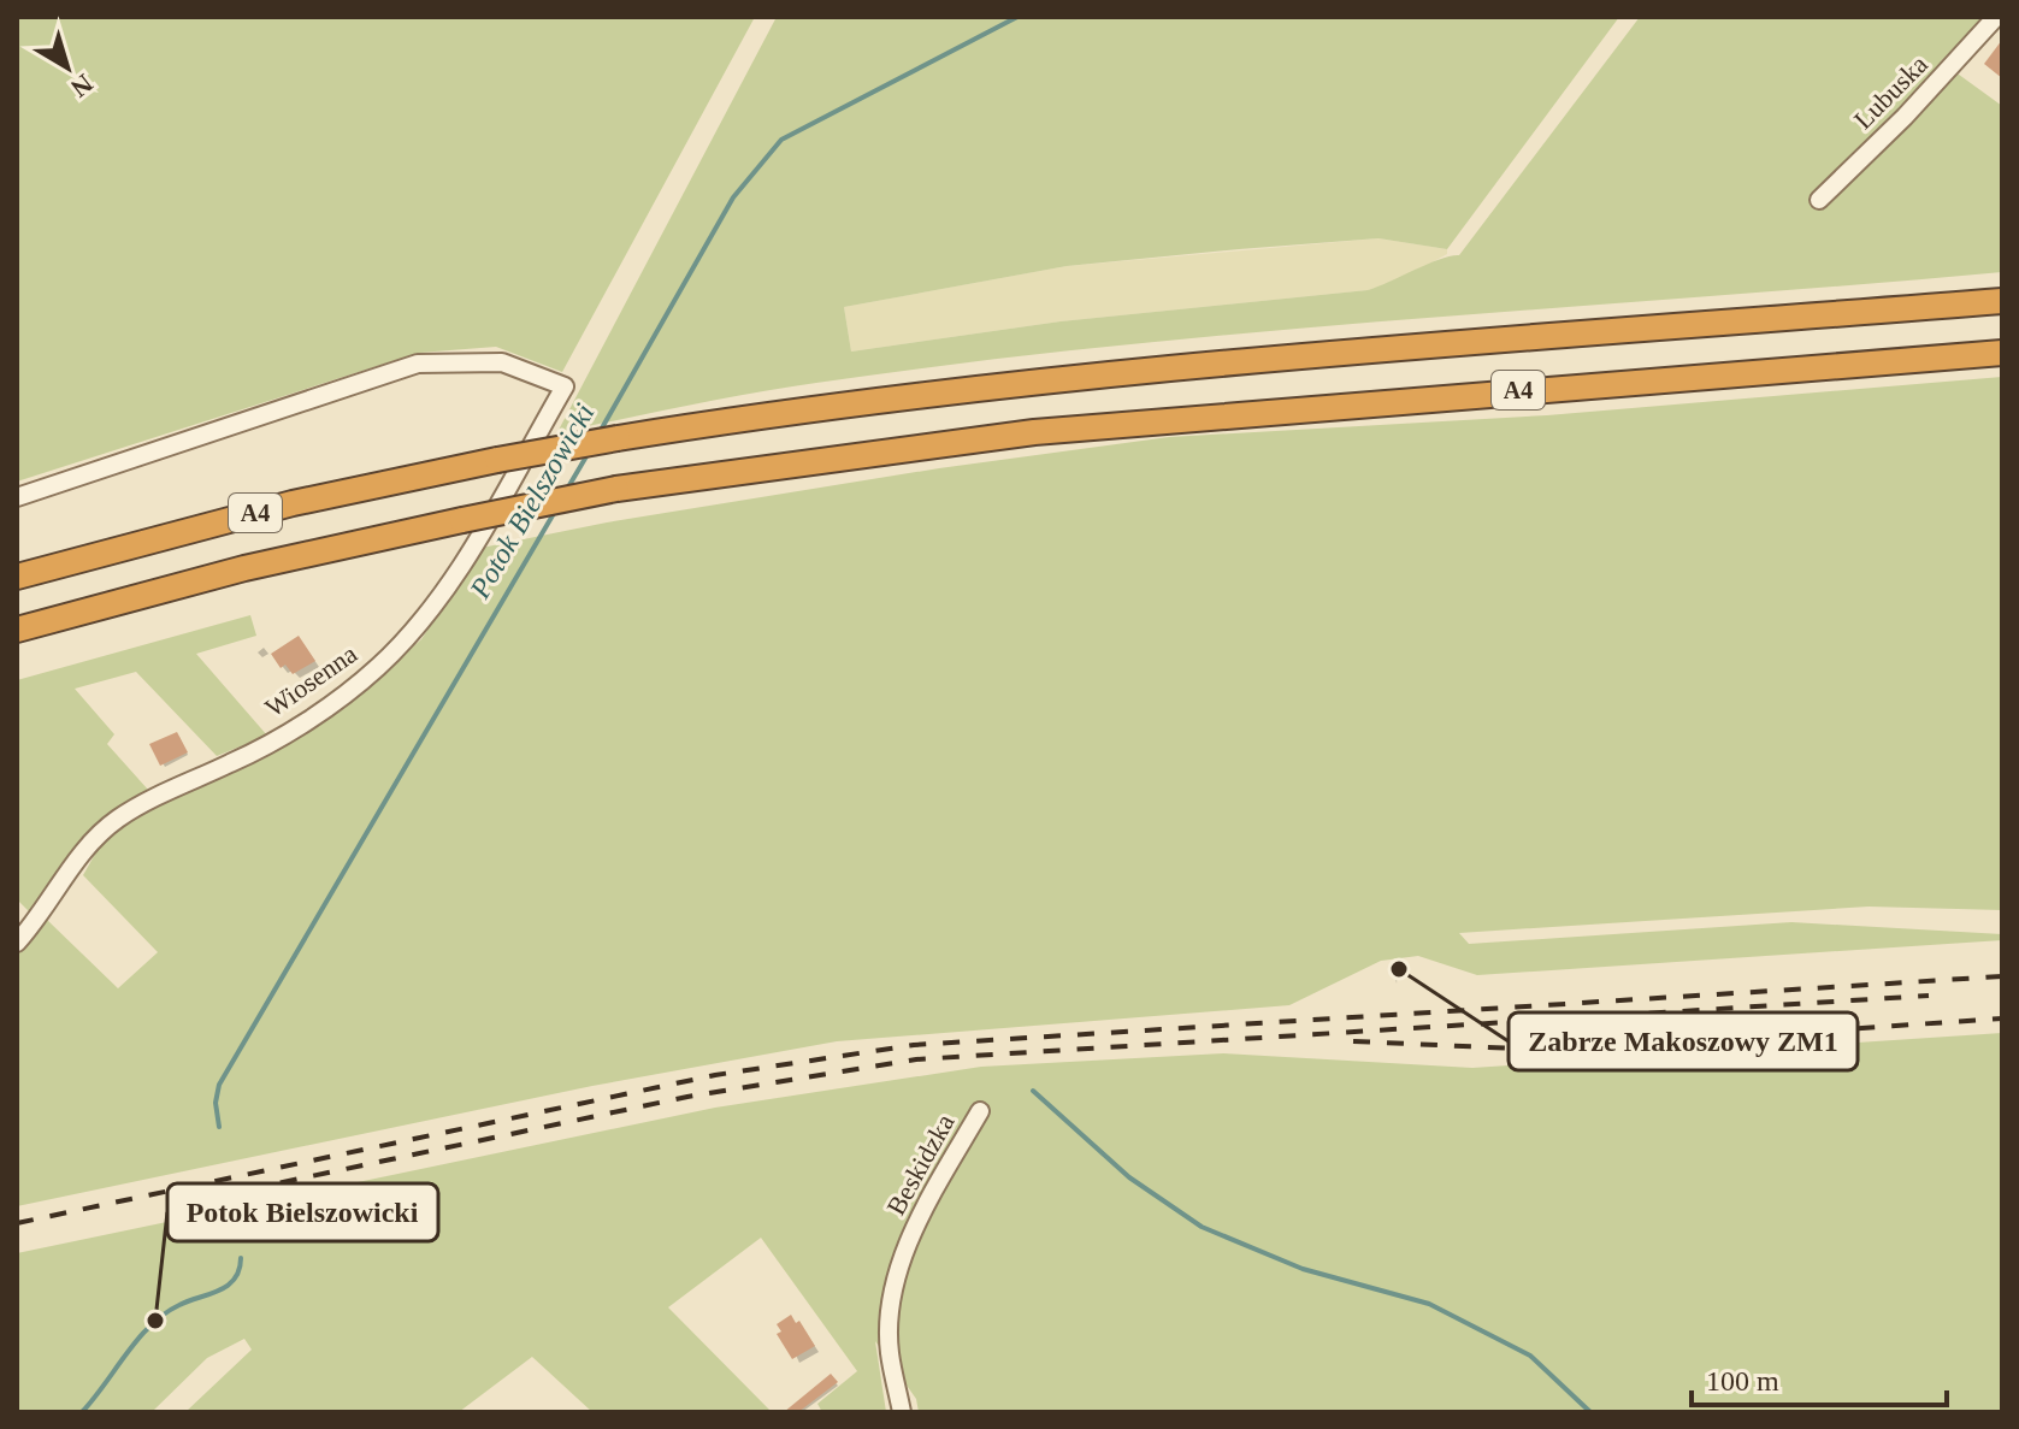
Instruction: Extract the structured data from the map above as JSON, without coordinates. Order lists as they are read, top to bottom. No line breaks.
{"streets":{"highway":["A4"],"street":["Lubuska","Wiosenna","Beskidzka"]},"water":["Potok Bielszowicki"],"places":["Zabrze Makoszowy ZM1","Potok Bielszowicki"],"scale_bar":"100 m","north":"bottom right"}
